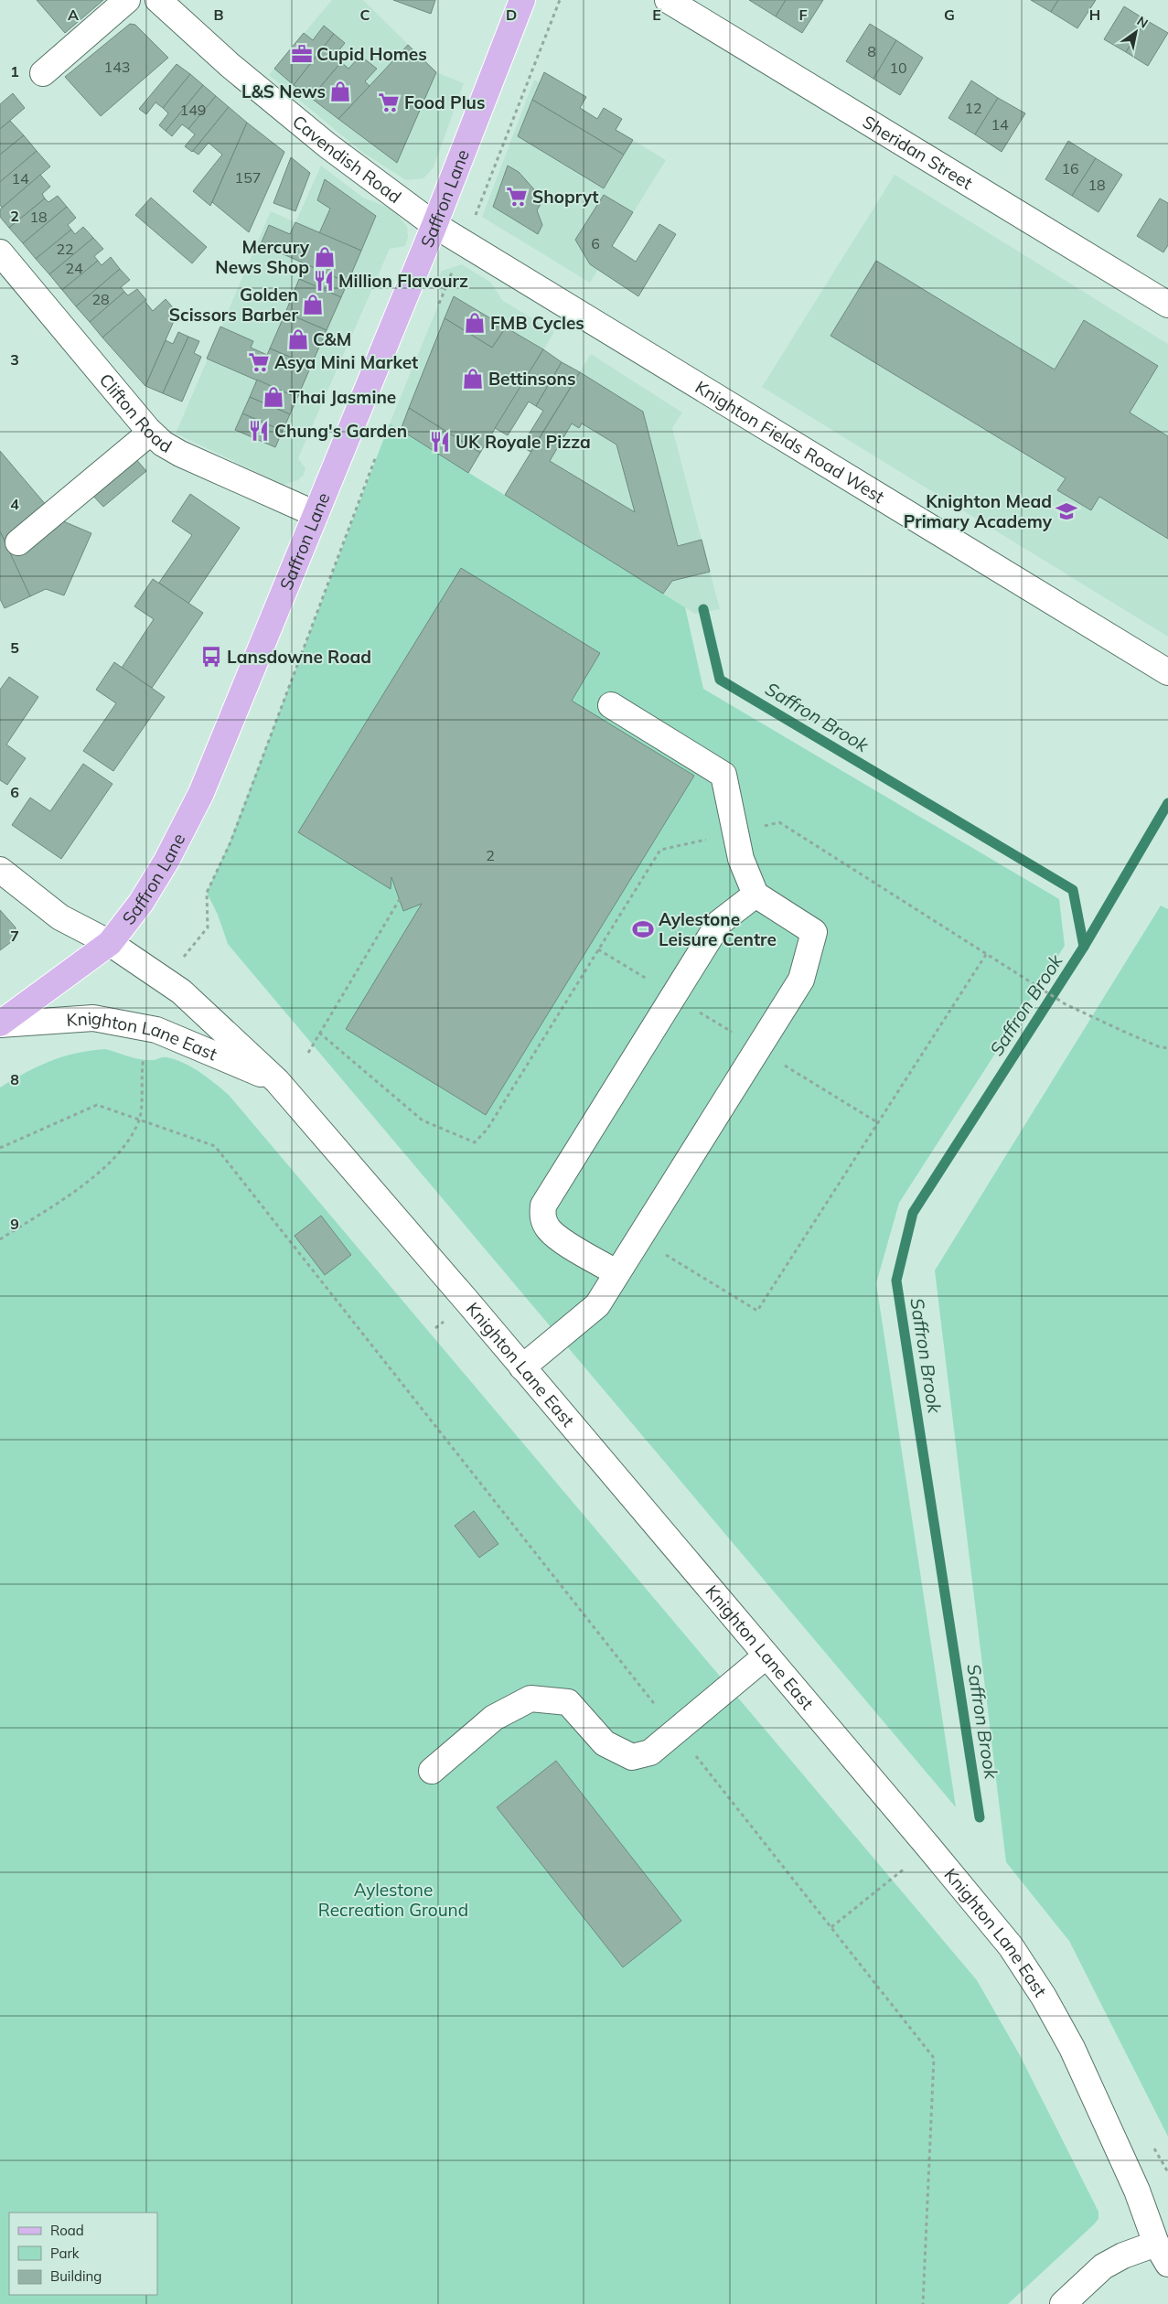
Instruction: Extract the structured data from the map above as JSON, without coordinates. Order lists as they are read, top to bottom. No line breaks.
{"streets":{"main road":["Saffron Lane"],"street":["Sheridan Street","Cavendish Road","Clifton Road","Knighton Fields Road West","Knighton Lane East"]},"crossings":[["Cavendish Road","Saffron Lane"],["Cavendish Road","Knighton Fields Road West"],["Saffron Lane","Clifton Road"],["Saffron Lane","Knighton Fields Road West"],["Saffron Lane","Knighton Lane East"]],"water":["Saffron Brook"],"parks":["Aylestone Recreation Ground"],"places":{"office":["Cupid Homes"],"shop":["L&S News","Mercury News Shop","Golden Scissors Barber","FMB Cycles","C&M","Bettinsons","Thai Jasmine"],"supermarket":["Food Plus","Shopryt","Asya Mini Market"],"restaurant":["Million Flavourz","Chung's Garden","UK Royale Pizza"],"school or university":["Knighton Mead Primary Academy"],"bus stop":["Lansdowne Road"],"sports":["Aylestone Leisure Centre"]},"house_numbers":["8","143","10","12","149","14","16","157","14","18","18","6","22","24","28","2"],"legend":["Road","Park","Building"],"north":"top right","grid":{"columns":["A","B","C","D","E","F","G","H"],"rows":["1","2","3","4","5","6","7","8","9"]}}
